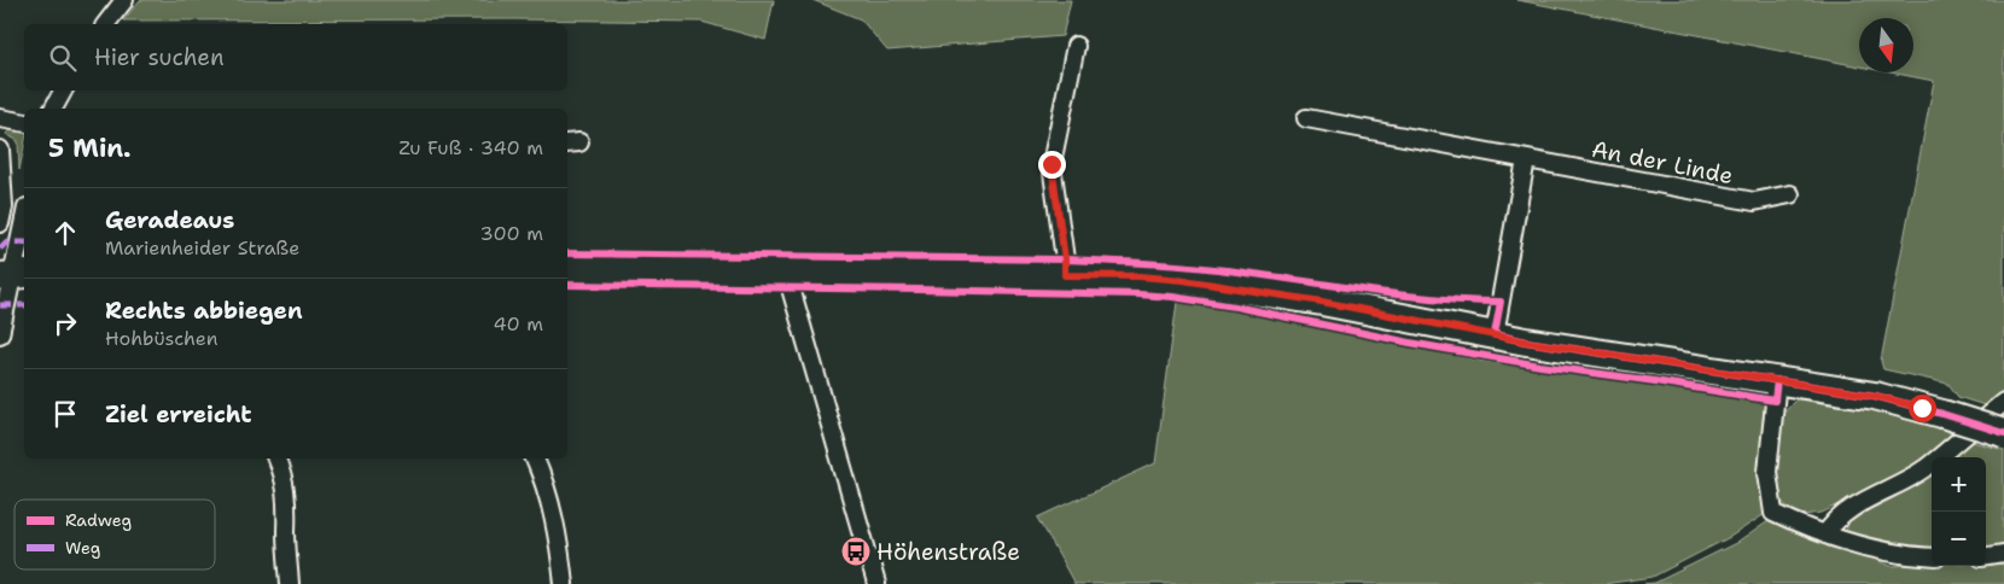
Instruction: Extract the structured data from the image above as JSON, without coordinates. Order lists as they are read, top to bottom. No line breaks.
{"streets":{"street":["An der Linde"]},"places":{"bus stop":["Höhenstraße"]},"legend":["Radweg","Weg"],"north":"bottom","page":{"search":"Hier suchen","heading":["5 Min.","Zu Fuß · 340 m"],"list":[["Geradeaus","Marienheider Straße","300 m"],["Rechts abbiegen","Hohbüschen","40 m"],"Ziel erreicht"],"map_buttons":["+","−"]}}
